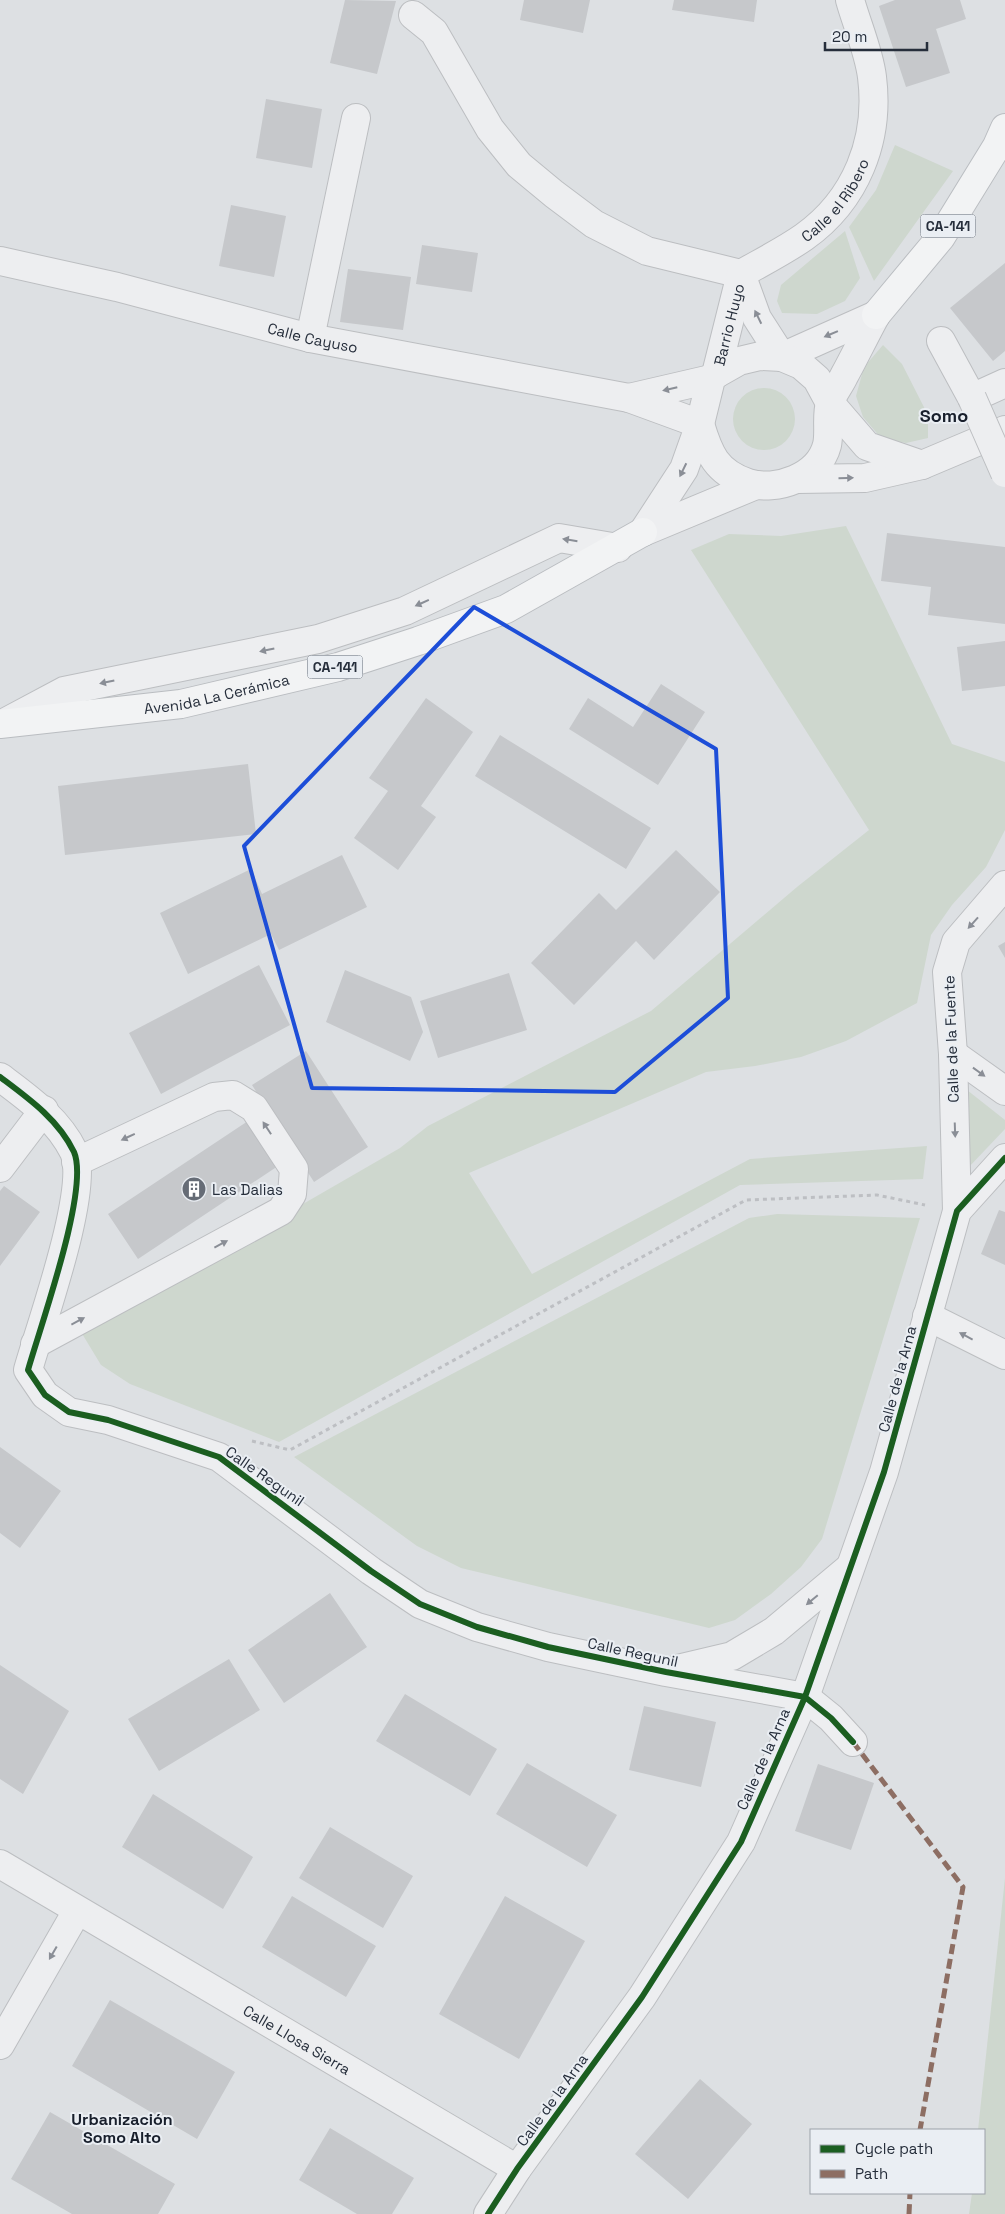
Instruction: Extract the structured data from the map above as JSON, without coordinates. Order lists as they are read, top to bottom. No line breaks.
{"streets":{"main road":["CA-141","Avenida La Cerámica"],"street":["Calle el Ribero","Barrio Huyo","Calle Cayuso","Calle de la Fuente","Calle de la Arna","Calle Regunil","Calle Llosa Sierra"]},"crossings":[["Calle el Ribero","Barrio Huyo"],["Barrio Huyo","Calle Cayuso"],["Calle de la Fuente","Calle de la Arna"],["Calle de la Arna","Calle Regunil"],["Calle de la Arna","Calle Llosa Sierra"]],"one_way":["Calle de la Fuente"],"districts":["Somo","Urbanización Somo Alto"],"places":{"building":["Las Dalias"]},"legend":["Cycle path","Path"],"scale_bar":"20 m"}
